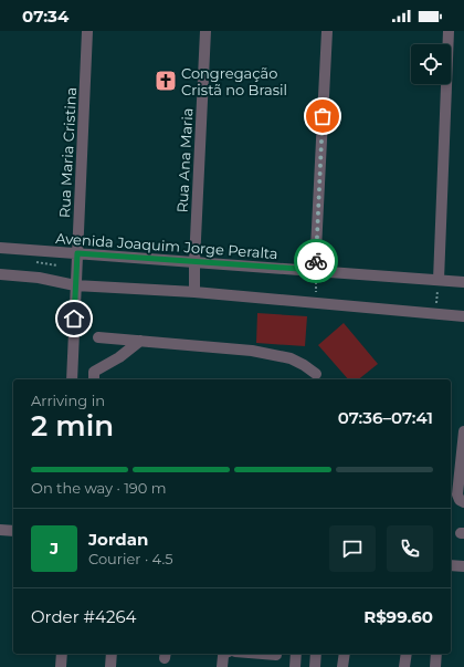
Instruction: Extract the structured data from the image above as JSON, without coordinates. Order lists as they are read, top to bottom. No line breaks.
{"streets":{"street":["Rua Maria Cristina","Rua Ana Maria","Avenida Joaquim Jorge Peralta"]},"crossings":[["Rua Maria Cristina","Avenida Joaquim Jorge Peralta"],["Rua Ana Maria","Avenida Joaquim Jorge Peralta"]],"places":{"church":["Congregação Cristã no Brasil"]},"page":{"status":"07:34","heading":["2 min","Arriving in","07:36–07:41"],"panel":["Jordan","Courier · 4.5","Order #4264","R$99.60"],"bar":"On the way · 190 m","round":"J"}}
